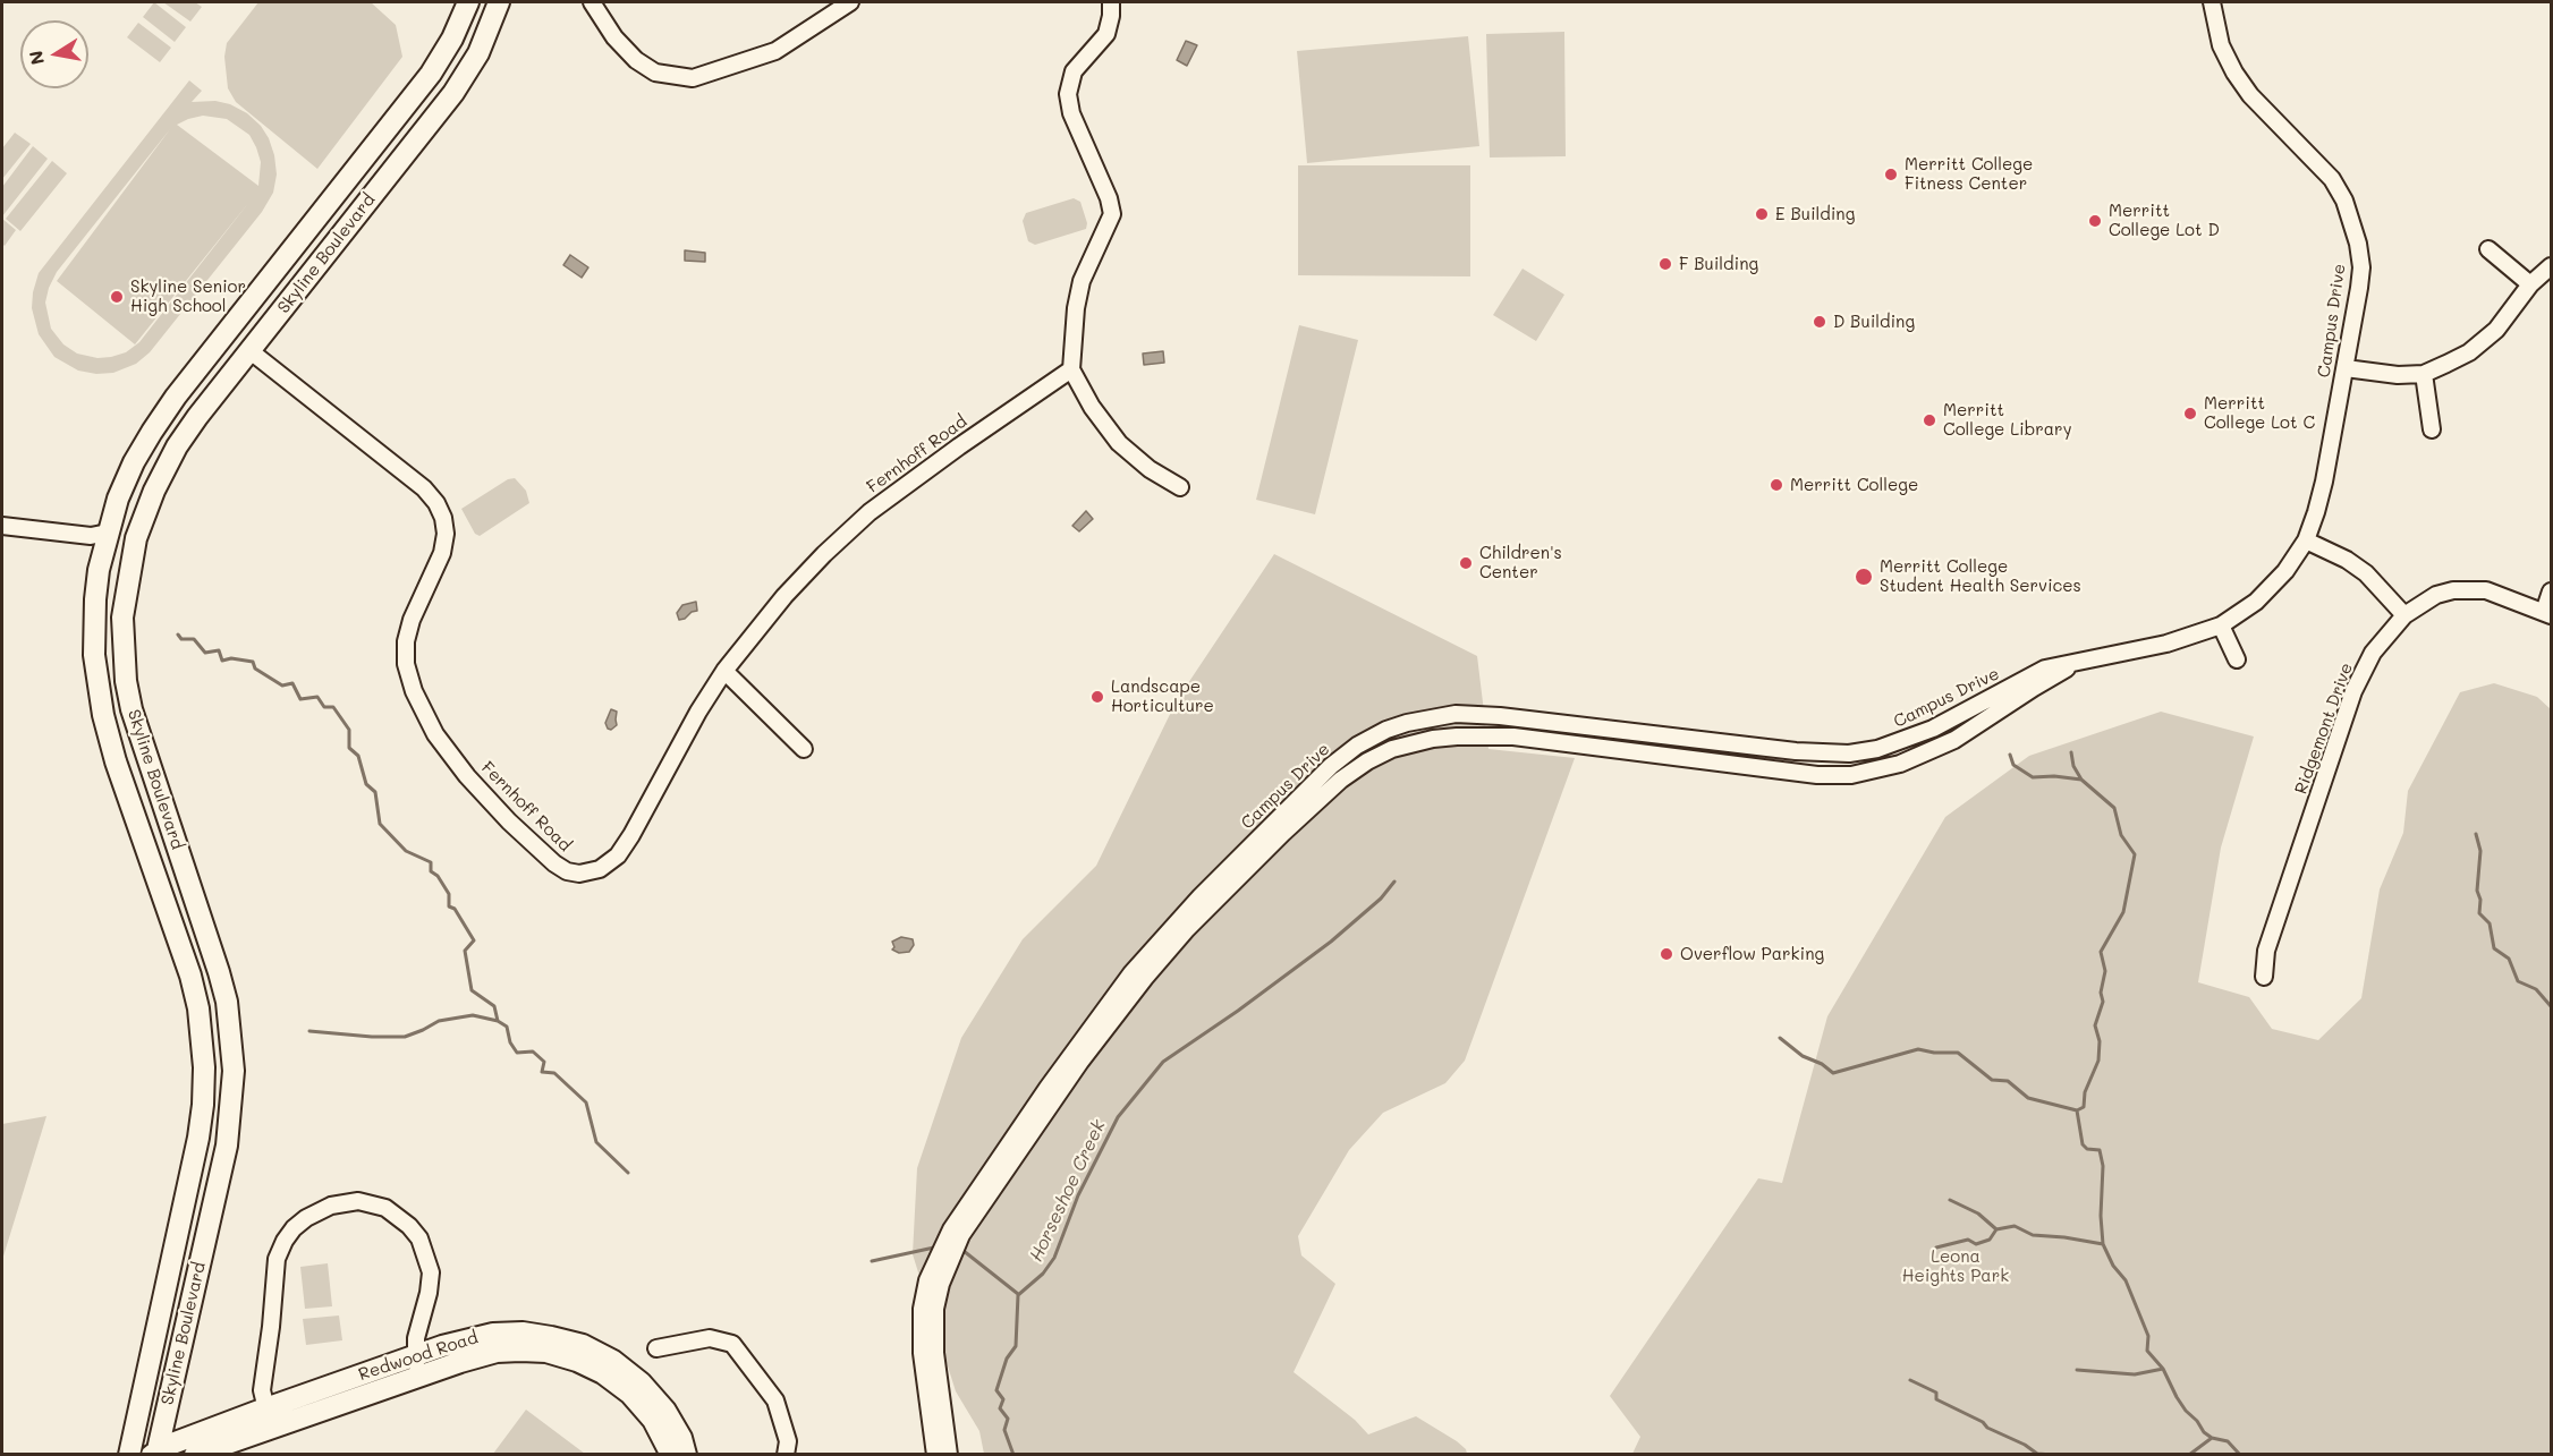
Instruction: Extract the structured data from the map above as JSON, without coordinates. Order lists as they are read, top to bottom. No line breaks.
{"streets":{"main road":["Skyline Boulevard","Redwood Road"],"street":["Campus Drive","Fernhoff Road","Ridgemont Drive"]},"crossings":[["Skyline Boulevard","Fernhoff Road"],["Skyline Boulevard","Redwood Road"]],"water":["Horseshoe Creek"],"parks":["Leona Heights Park"],"places":["Merritt College Fitness Center","E Building","Merritt College Lot D","F Building","Skyline Senior High School","D Building","Merritt College Lot C","Merritt College Library","Merritt College","Children's Center","Merritt College Student Health Services","Landscape Horticulture","Overflow Parking"],"north":"left"}
